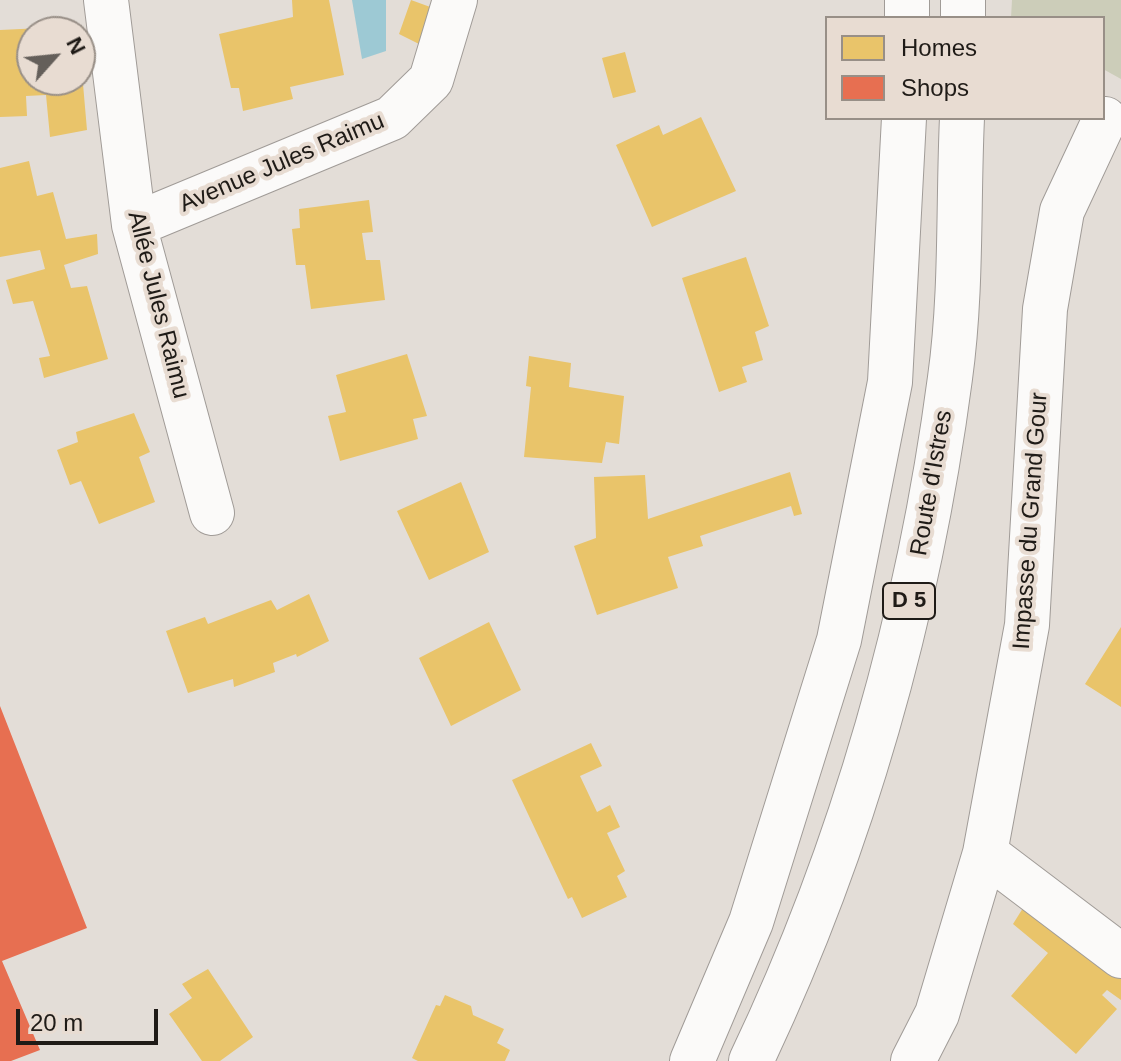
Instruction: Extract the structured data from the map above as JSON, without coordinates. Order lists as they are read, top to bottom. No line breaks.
{"streets":{"street":["Avenue Jules Raimu","Allée Jules Raimu","Route d'Istres","Impasse du Grand Gour","D 5"]},"crossings":[["Avenue Jules Raimu","Allée Jules Raimu"]],"legend":["Homes","Shops"],"scale_bar":"20 m","north":"top right"}
